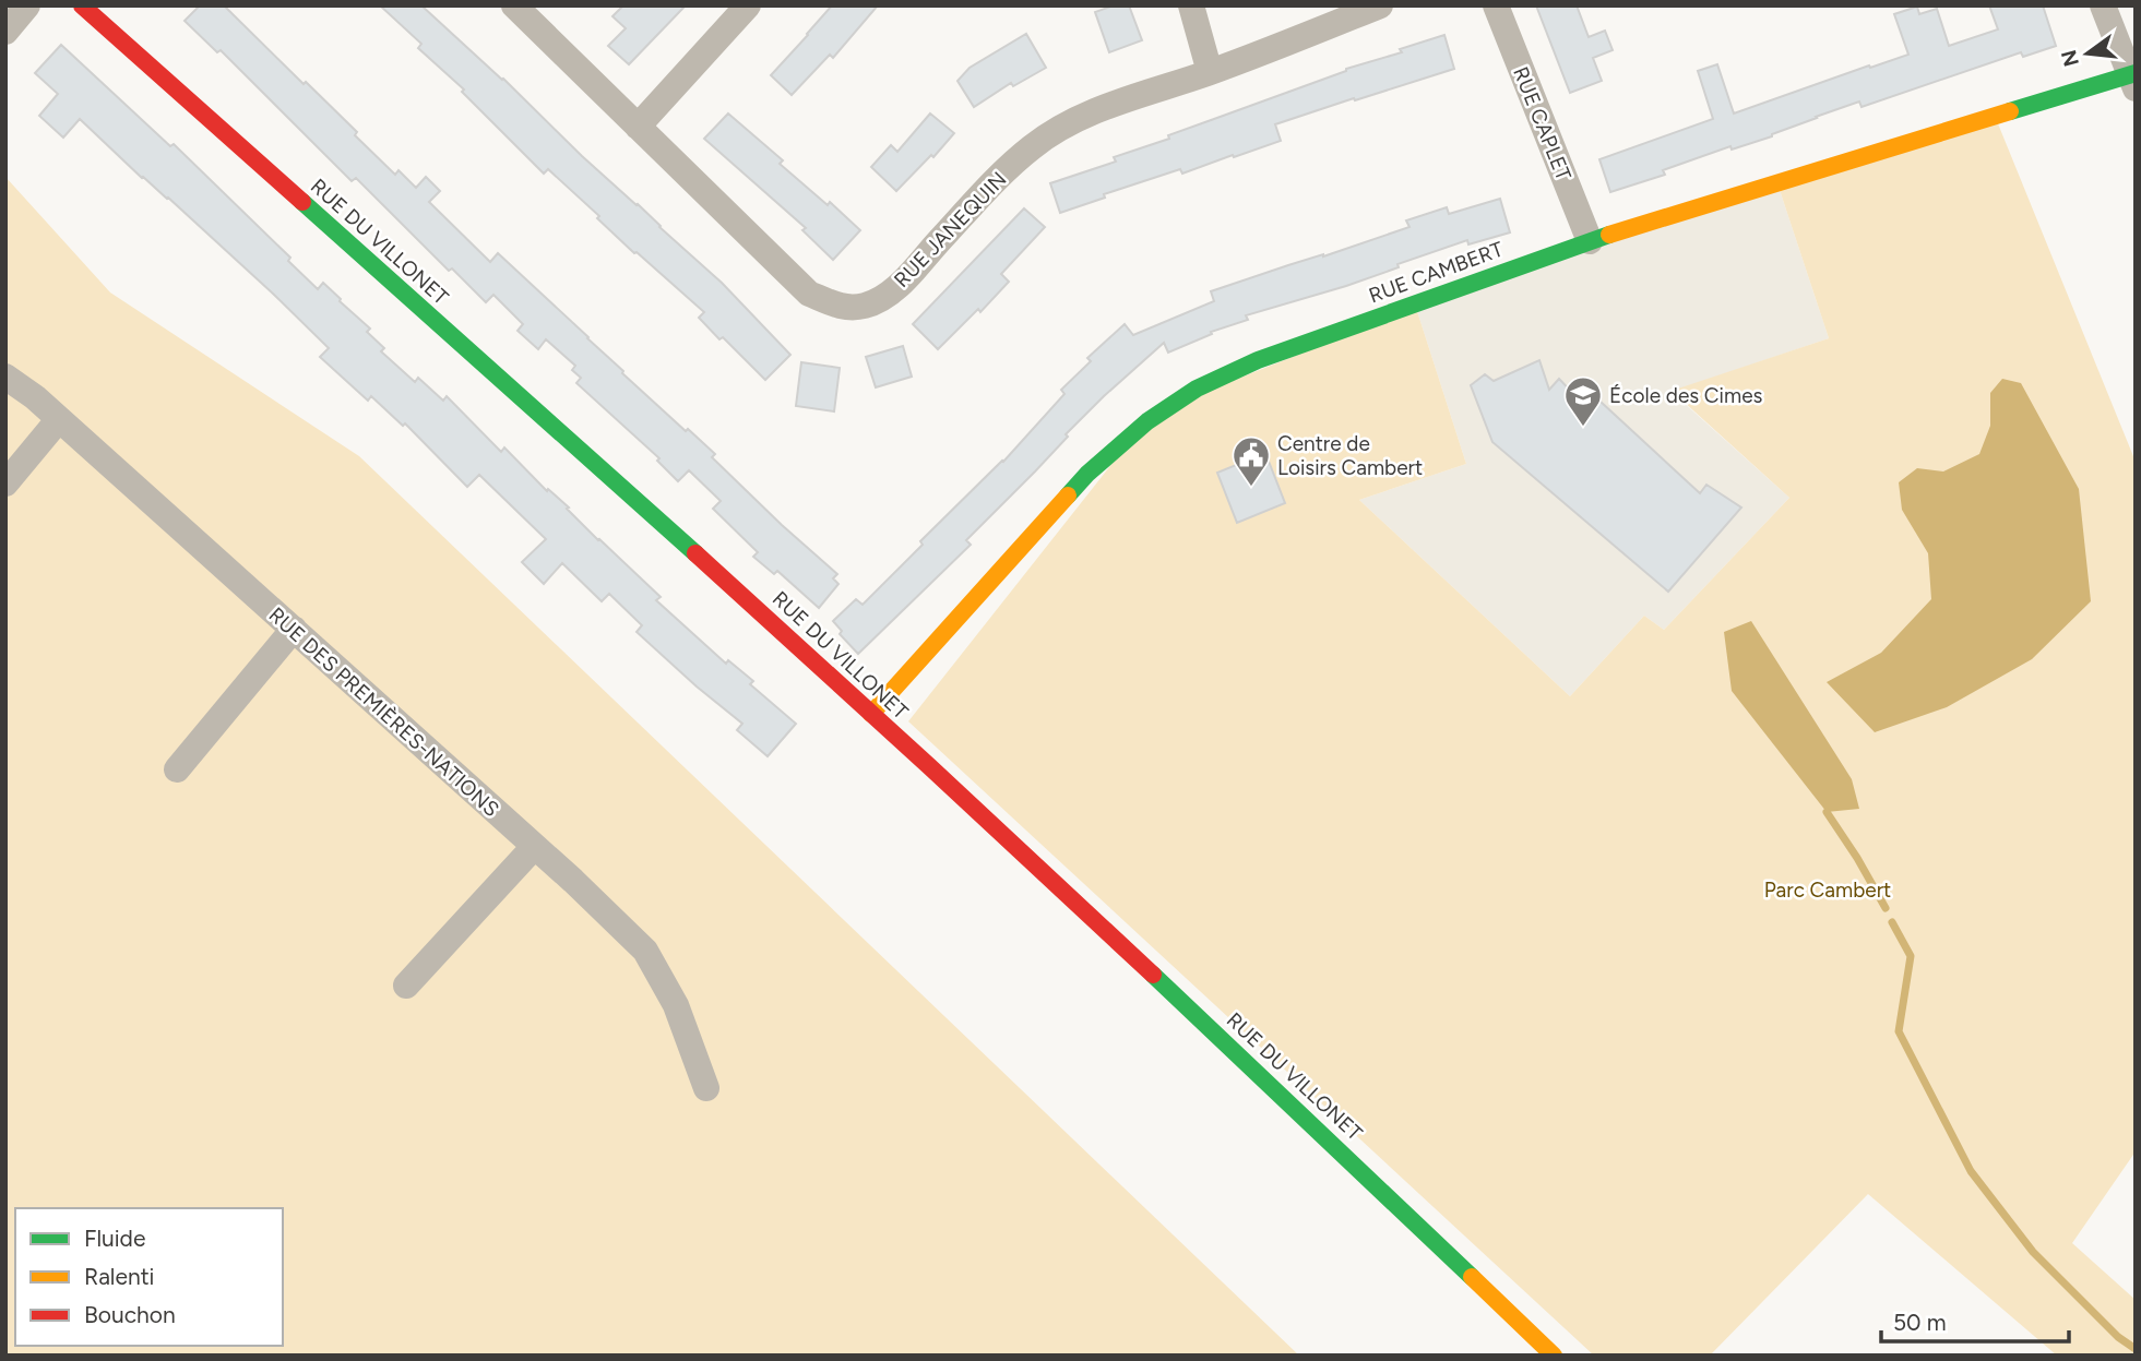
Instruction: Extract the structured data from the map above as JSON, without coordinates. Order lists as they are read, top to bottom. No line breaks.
{"streets":{"street":["RUE CAPLET","RUE JANEQUIN","RUE DU VILLONET","RUE CAMBERT","RUE DES PREMIÈRES-NATIONS"]},"crossings":[["RUE CAPLET","RUE CAMBERT"],["RUE DU VILLONET","RUE CAMBERT"]],"parks":["Parc Cambert"],"places":{"school or university":["École des Cimes"],"public building":["Centre de Loisirs Cambert"]},"legend":["Fluide","Ralenti","Bouchon"],"scale_bar":"50 m","north":"left"}
